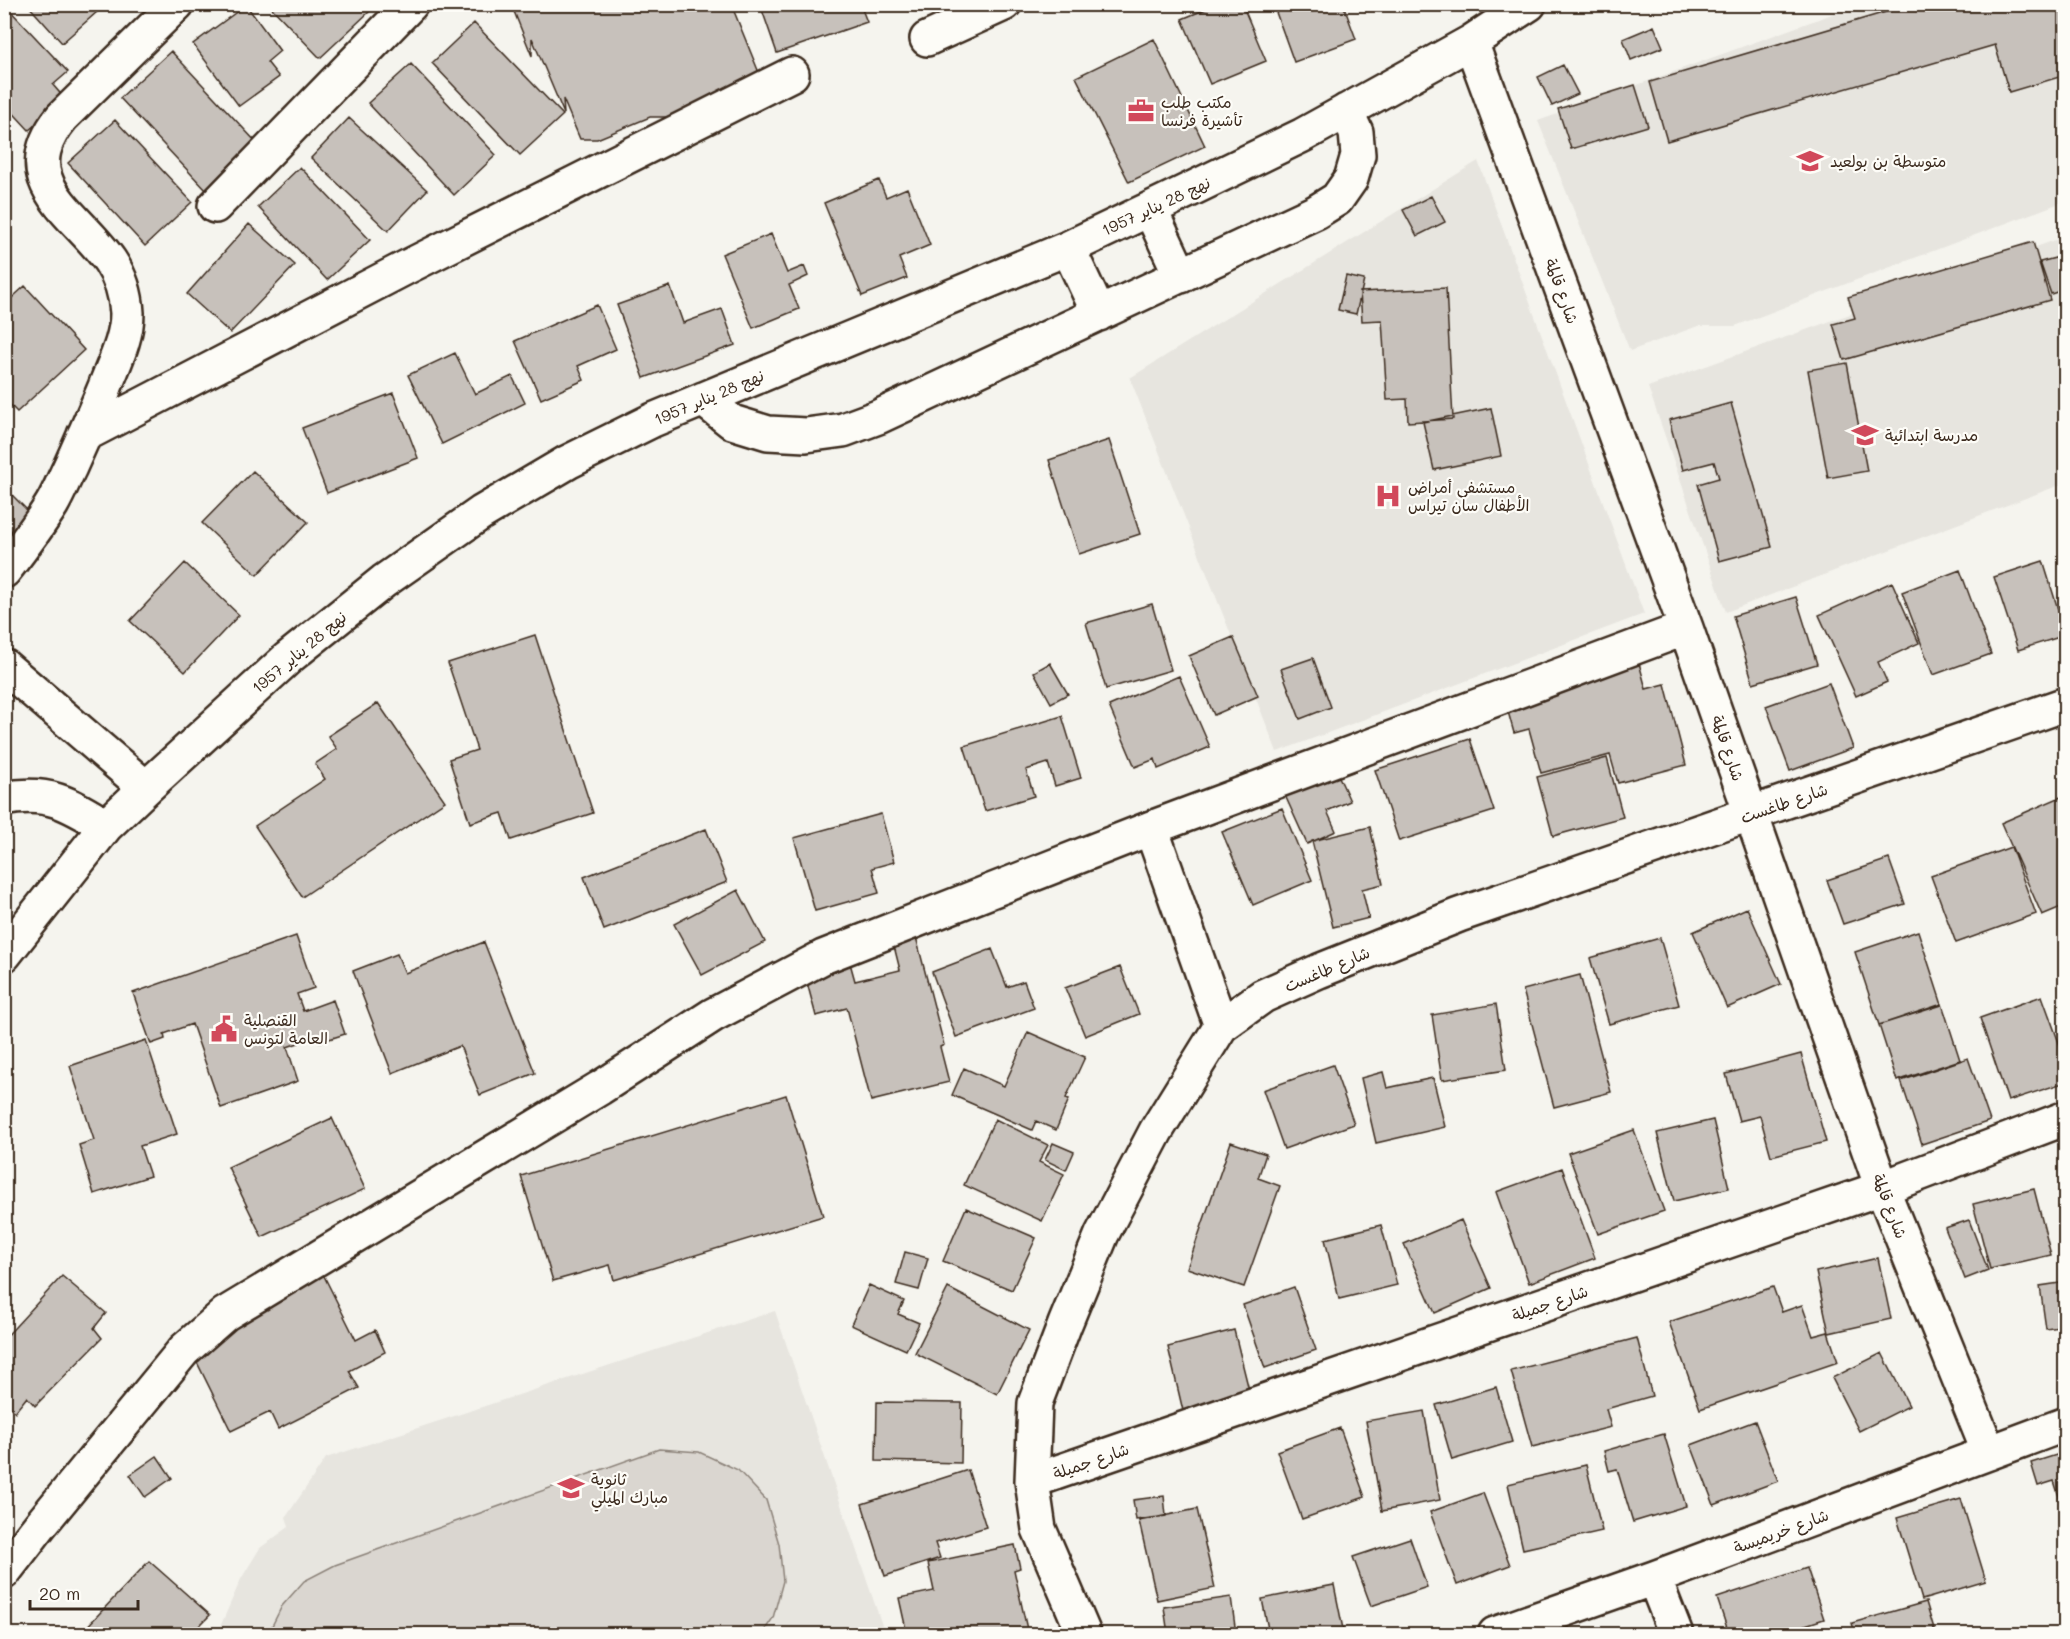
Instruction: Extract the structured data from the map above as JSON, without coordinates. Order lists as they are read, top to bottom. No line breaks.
{"streets":{"street":["نهج 28 يناير 1957","شارع قالمة","شارع طاغست","شارع جميلة","شارع خريميسة"]},"crossings":[["نهج 28 يناير 1957","شارع قالمة"],["شارع قالمة","شارع طاغست"],["شارع قالمة","شارع جميلة"],["شارع قالمة","شارع خريميسة"],["شارع طاغست","شارع جميلة"]],"places":{"office":["مكتب طلب تأشيرة فرنسا"],"school or university":["متوسطة بن بولعيد","مدرسة ابتدائية","ثانوية مبارك الميلي"],"hospital":["مستشفى أمراض الأطفال سان تيراس"],"public building":["القنصلية العامة لتونس"]},"scale_bar":"20 m"}
